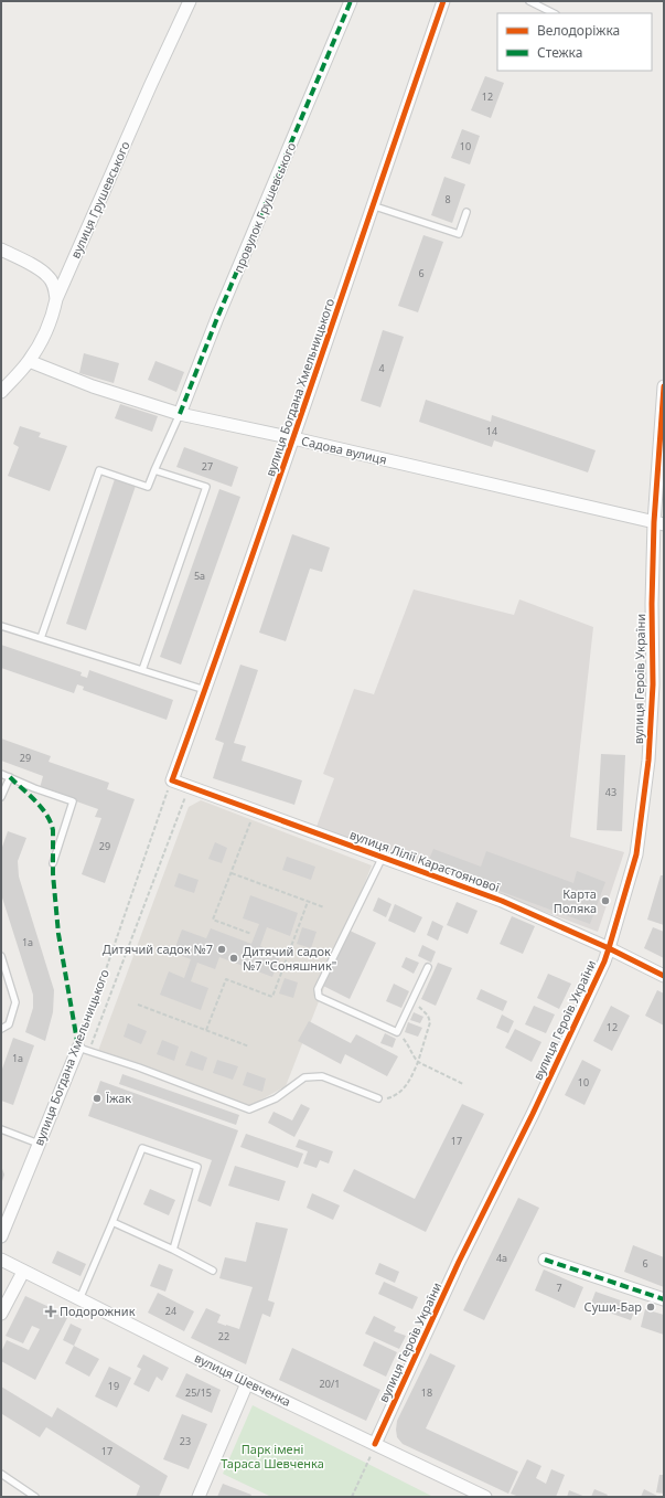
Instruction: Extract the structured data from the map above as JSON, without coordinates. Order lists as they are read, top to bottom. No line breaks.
{"streets":{"street":["вулиця Грушевського","провулок Грушевського","вулиця Богдана Хмельницького","Садова вулиця","вулиця Героїв України","вулиця Лілії Карастоянової","вулиця Шевченка"]},"crossings":[["вулиця Грушевського","Садова вулиця"],["провулок Грушевського","Садова вулиця"],["вулиця Богдана Хмельницького","Садова вулиця"],["вулиця Богдана Хмельницького","вулиця Лілії Карастоянової"],["Садова вулиця","вулиця Героїв України"],["вулиця Героїв України","вулиця Лілії Карастоянової"],["вулиця Героїв України","вулиця Шевченка"]],"parks":["Парк імені Тараса Шевченка"],"places":{"other":["Карта Поляка","Дитячий садок №7","Дитячий садок №7 \"Соняшник\"","Їжак","Суши-Бар"],"health":["Подорожник"]},"house_numbers":["12","10","8","6","4","14","27","5а","29","43","29","1а","12","1а","10","17","4а","6","7","24","22","20/1","19","25/15","18","23","17"],"legend":["Велодоріжка","Стежка"]}
